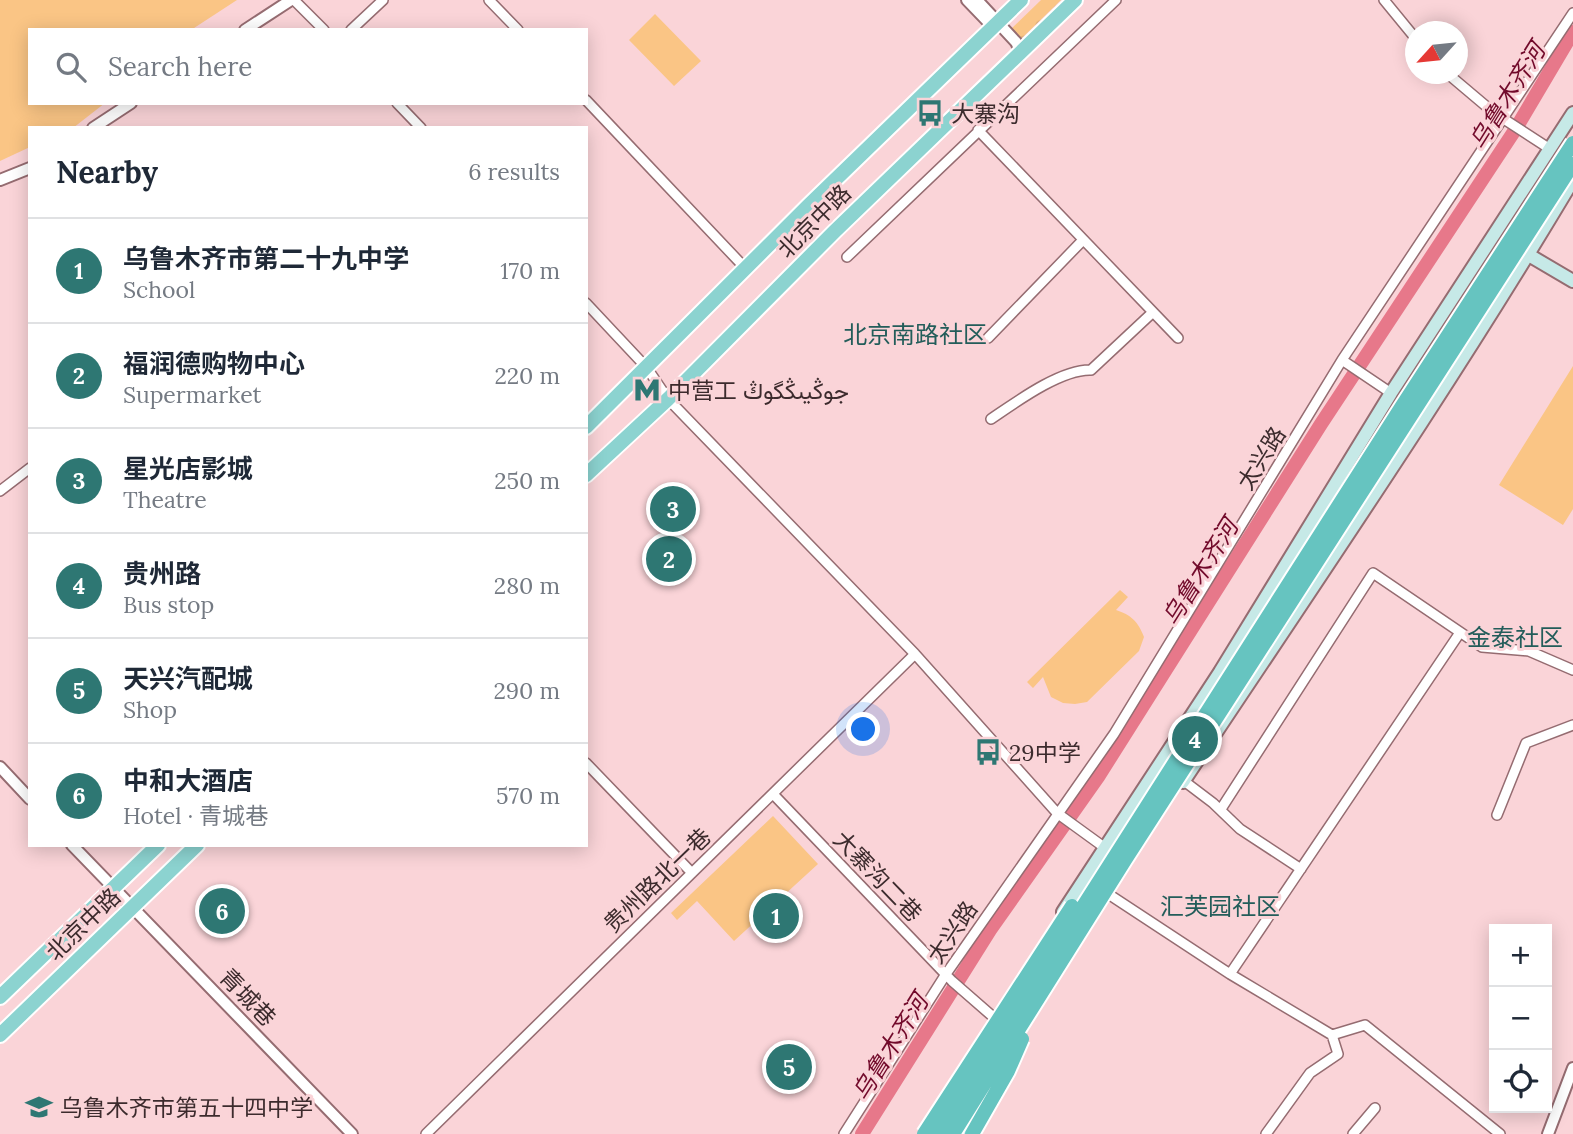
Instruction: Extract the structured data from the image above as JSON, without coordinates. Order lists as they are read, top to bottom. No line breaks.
{"streets":{"main road":["北京中路"],"street":["太兴路","大寨沟二巷","贵州路北一巷","青城巷"]},"crossings":[["北京中路","青城巷"],["太兴路","大寨沟二巷"],["大寨沟二巷","贵州路北一巷"]],"districts":["北京南路社区","金泰社区","汇芙园社区"],"water":["乌鲁木齐河"],"places":{"bus stop":["大寨沟","29中学"],"metro station":["中营工 جوڭيىڭگوڭ"],"school or university":["乌鲁木齐市第五十四中学"]},"north":"bottom left","page":{"search":"Search here","heading":["Nearby","6 results"],"list":[{"mark":"1","name":"乌鲁木齐市第二十九中学","note":"School","value":"170 m"},{"mark":"2","name":"福润德购物中心","note":"Supermarket","value":"220 m"},{"mark":"3","name":"星光店影城","note":"Theatre","value":"250 m"},{"mark":"4","name":"贵州路","note":"Bus stop","value":"280 m"},{"mark":"5","name":"天兴汽配城","note":"Shop","value":"290 m"},{"mark":"6","name":"中和大酒店","note":"Hotel · 青城巷","value":"570 m"}],"pins":["3","2","4","6","1","5"],"map_buttons":["+","−"]}}
